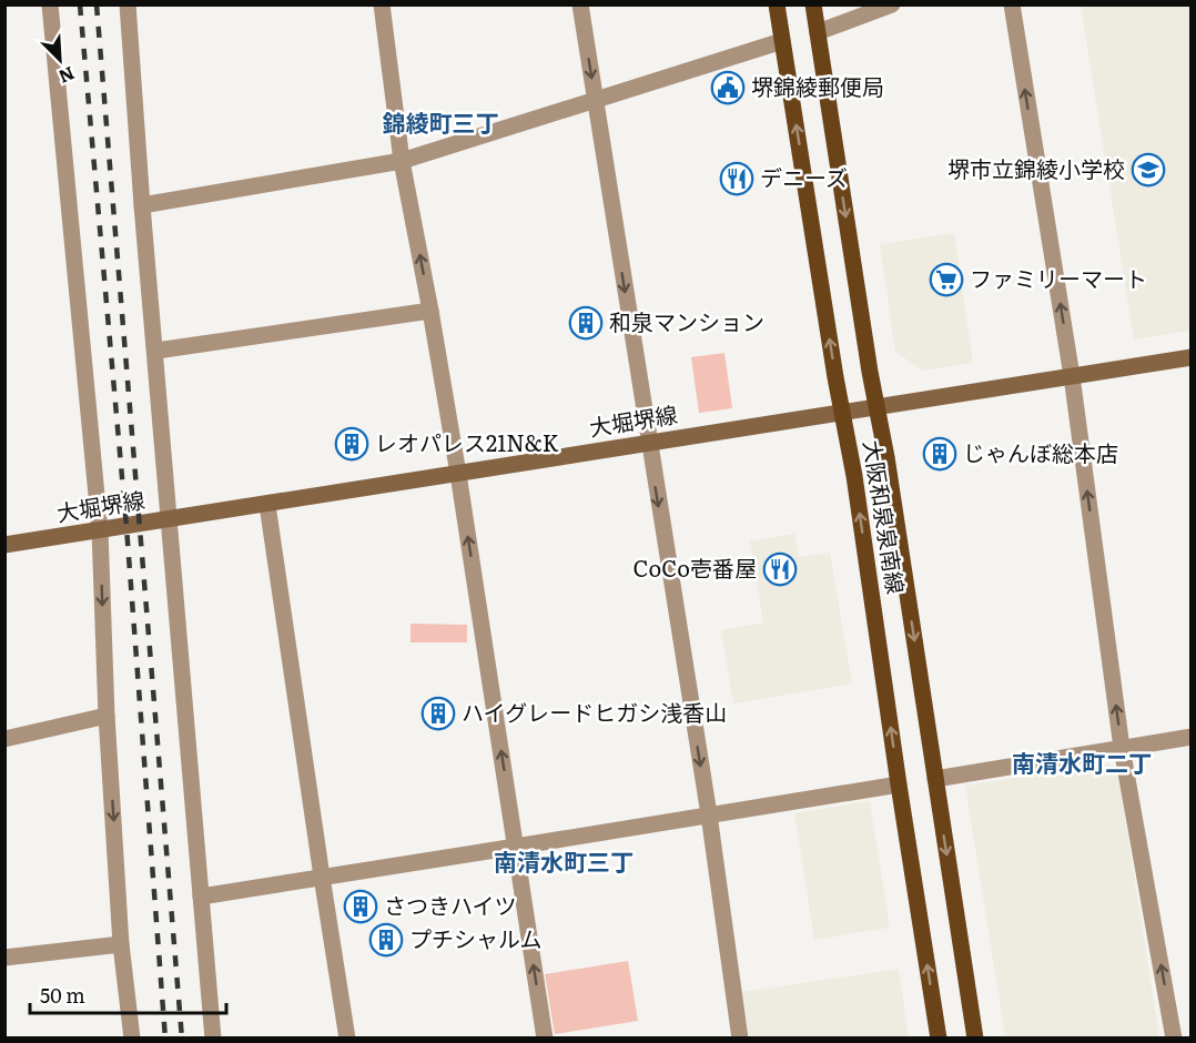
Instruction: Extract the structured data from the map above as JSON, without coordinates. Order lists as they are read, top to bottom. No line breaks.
{"streets":{"main road":["大堀堺線","大阪和泉泉南線"]},"crossings":[["大堀堺線","大阪和泉泉南線"]],"districts":["錦綾町三丁","南清水町二丁","南清水町三丁"],"places":{"public building":["堺錦綾郵便局"],"school or university":["堺市立錦綾小学校"],"restaurant":["デニーズ","CoCo壱番屋"],"supermarket":["ファミリーマート"],"building":["和泉マンション","レオパレス21N&K","じゃんぼ総本店","ハイグレードヒガシ浅香山","さつきハイツ","プチシャルム"]},"scale_bar":"50 m","north":"bottom right"}
